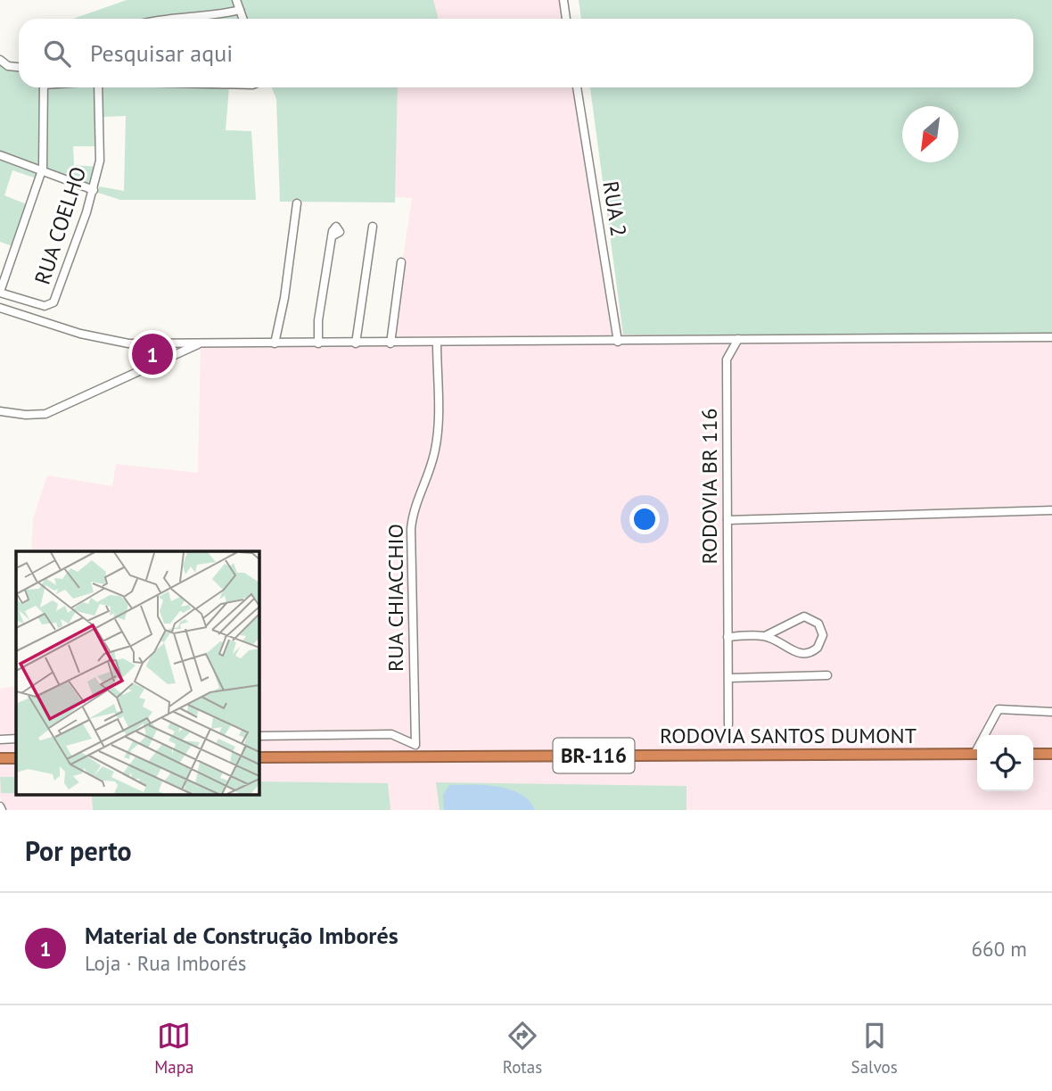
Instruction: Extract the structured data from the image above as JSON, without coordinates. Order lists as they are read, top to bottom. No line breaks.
{"streets":{"highway":["RODOVIA SANTOS DUMONT","BR-116"],"street":["RUA 2","RUA COELHO","RODOVIA BR 116","RUA CHIACCHIO"]},"north":"bottom left","page":{"search":"Pesquisar aqui","pins":"1","heading":"Por perto","list":[{"mark":"1","name":"Material de Construção Imborés","note":"Loja · Rua Imborés","value":"660 m"}],"nav":["Mapa","Rotas","Salvos"]}}
